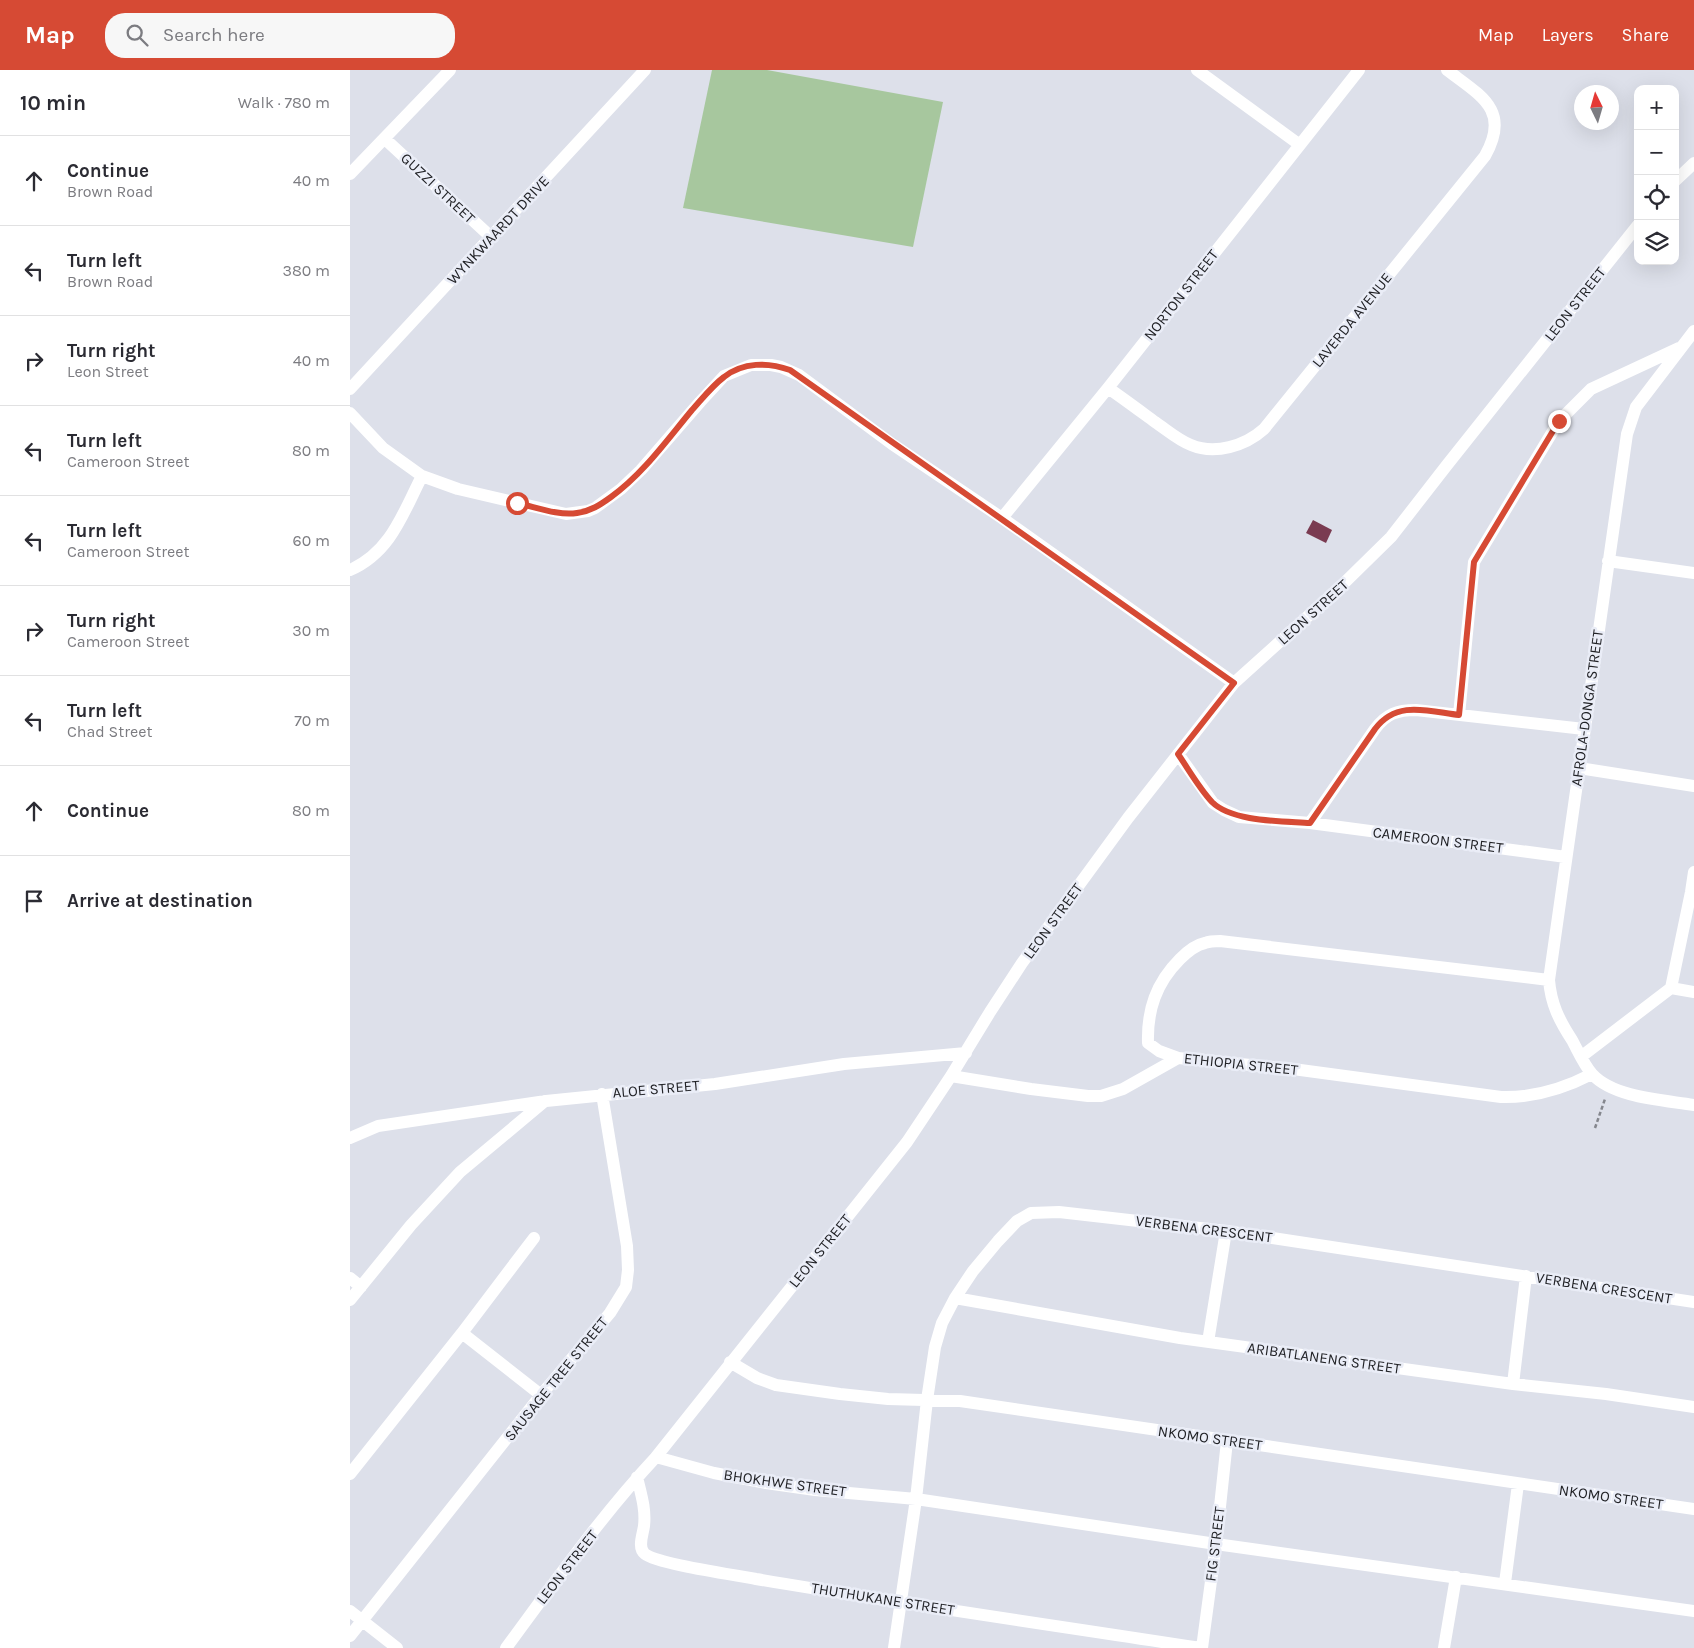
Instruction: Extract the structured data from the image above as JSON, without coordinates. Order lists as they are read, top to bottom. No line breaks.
{"streets":{"street":["GUZZI STREET","WYNKWAARDT DRIVE","NORTON STREET","LEON STREET","LAVERDA AVENUE","AFROLA-DONGA STREET","CAMEROON STREET","ETHIOPIA STREET","ALOE STREET","VERBENA CRESCENT","ARIBATLANENG STREET","SAUSAGE TREE STREET","NKOMO STREET","BHOKHWE STREET","FIG STREET","THUTHUKANE STREET"]},"crossings":[["GUZZI STREET","WYNKWAARDT DRIVE"],["NORTON STREET","LAVERDA AVENUE"],["LEON STREET","CAMEROON STREET"],["LEON STREET","ALOE STREET"],["LEON STREET","NKOMO STREET"],["LEON STREET","BHOKHWE STREET"],["LEON STREET","THUTHUKANE STREET"],["AFROLA-DONGA STREET","CAMEROON STREET"],["AFROLA-DONGA STREET","ETHIOPIA STREET"],["ALOE STREET","SAUSAGE TREE STREET"],["VERBENA CRESCENT","ARIBATLANENG STREET"],["VERBENA CRESCENT","NKOMO STREET"],["VERBENA CRESCENT","BHOKHWE STREET"],["VERBENA CRESCENT","THUTHUKANE STREET"],["NKOMO STREET","FIG STREET"],["FIG STREET","THUTHUKANE STREET"]],"north":"top","page":{"header":"Map","search":"Search here","nav":["Map","Layers","Share"],"heading":["10 min","Walk · 780 m"],"map_buttons":["+","−"],"list":[["Continue","Brown Road","40 m"],["Turn left","Brown Road","380 m"],["Turn right","Leon Street","40 m"],["Turn left","Cameroon Street","80 m"],["Turn left","Cameroon Street","60 m"],["Turn right","Cameroon Street","30 m"],["Turn left","Chad Street","70 m"],["Continue","80 m"],"Arrive at destination"]}}
